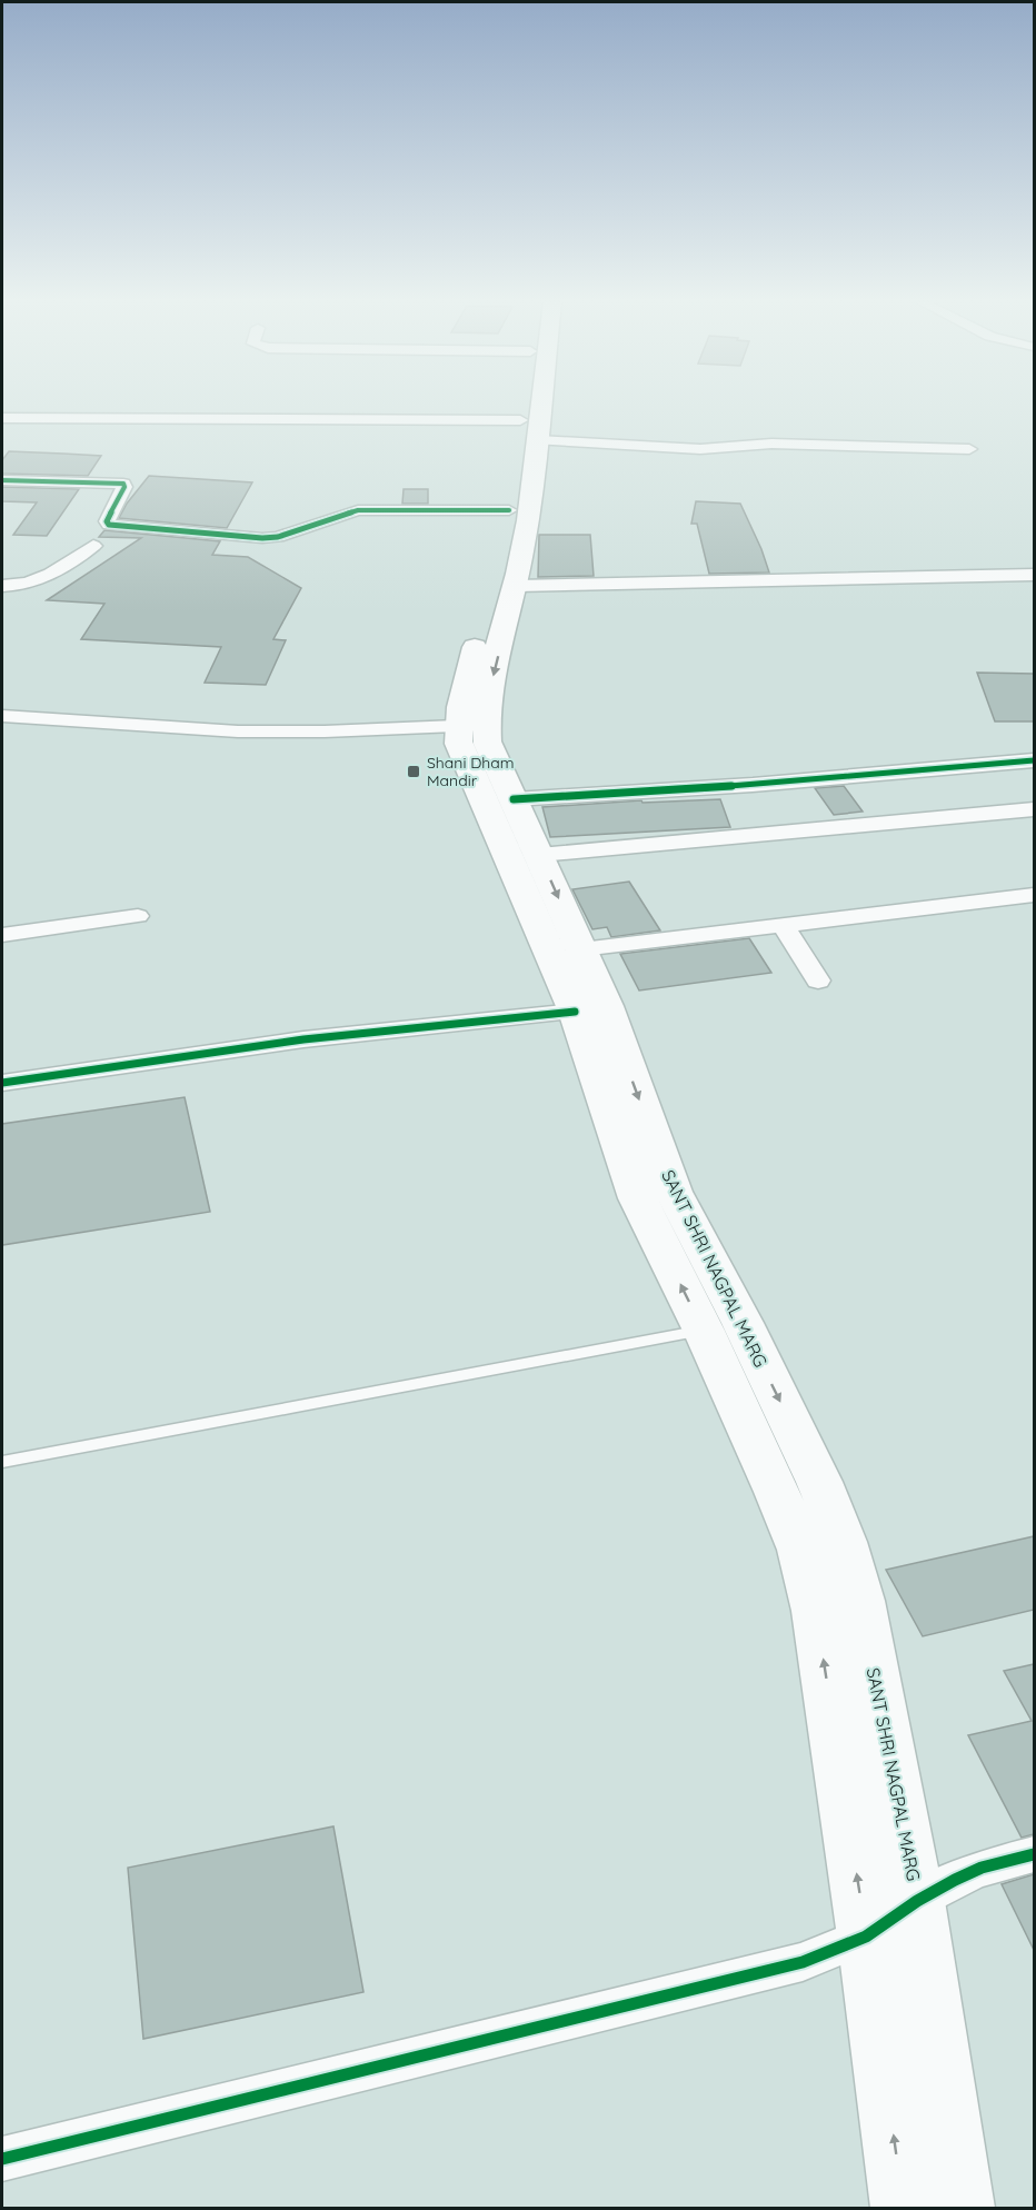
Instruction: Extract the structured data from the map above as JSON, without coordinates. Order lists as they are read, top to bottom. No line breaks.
{"streets":{"main road":["SANT SHRI NAGPAL MARG"]},"places":{"transit":["Shani Dham Mandir"]}}
